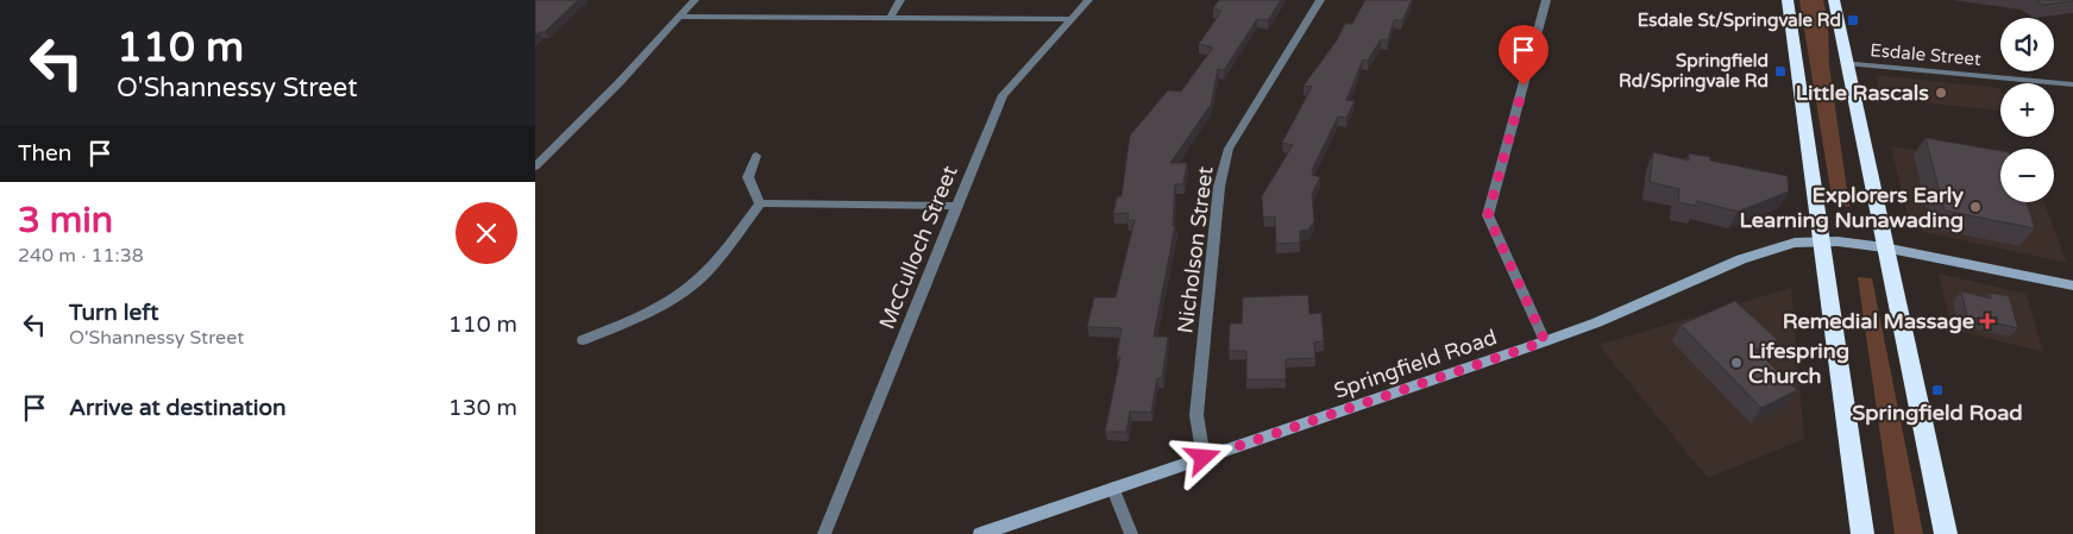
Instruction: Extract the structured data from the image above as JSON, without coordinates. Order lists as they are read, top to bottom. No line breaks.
{"streets":{"main road":["Springfield Road"],"street":["Esdale Street","McCulloch Street","Nicholson Street"]},"crossings":[["Nicholson Street","Springfield Road"]],"places":{"transit":["Esdale St/Springvale Rd","Springfield Rd/Springvale Rd","Springfield Road"],"other":["Little Rascals","Explorers Early Learning Nunawading","Lifespring Church"],"health":["Remedial Massage"]},"page":{"turn":["110 m","O'Shannessy Street"],"map_buttons":["+","−"],"then":"Then","heading":["3 min","240 m · 11:38"],"list":[{"name":"Turn left","note":"O'Shannessy Street","value":"110 m"},{"name":"Arrive at destination","value":"130 m"}]}}
